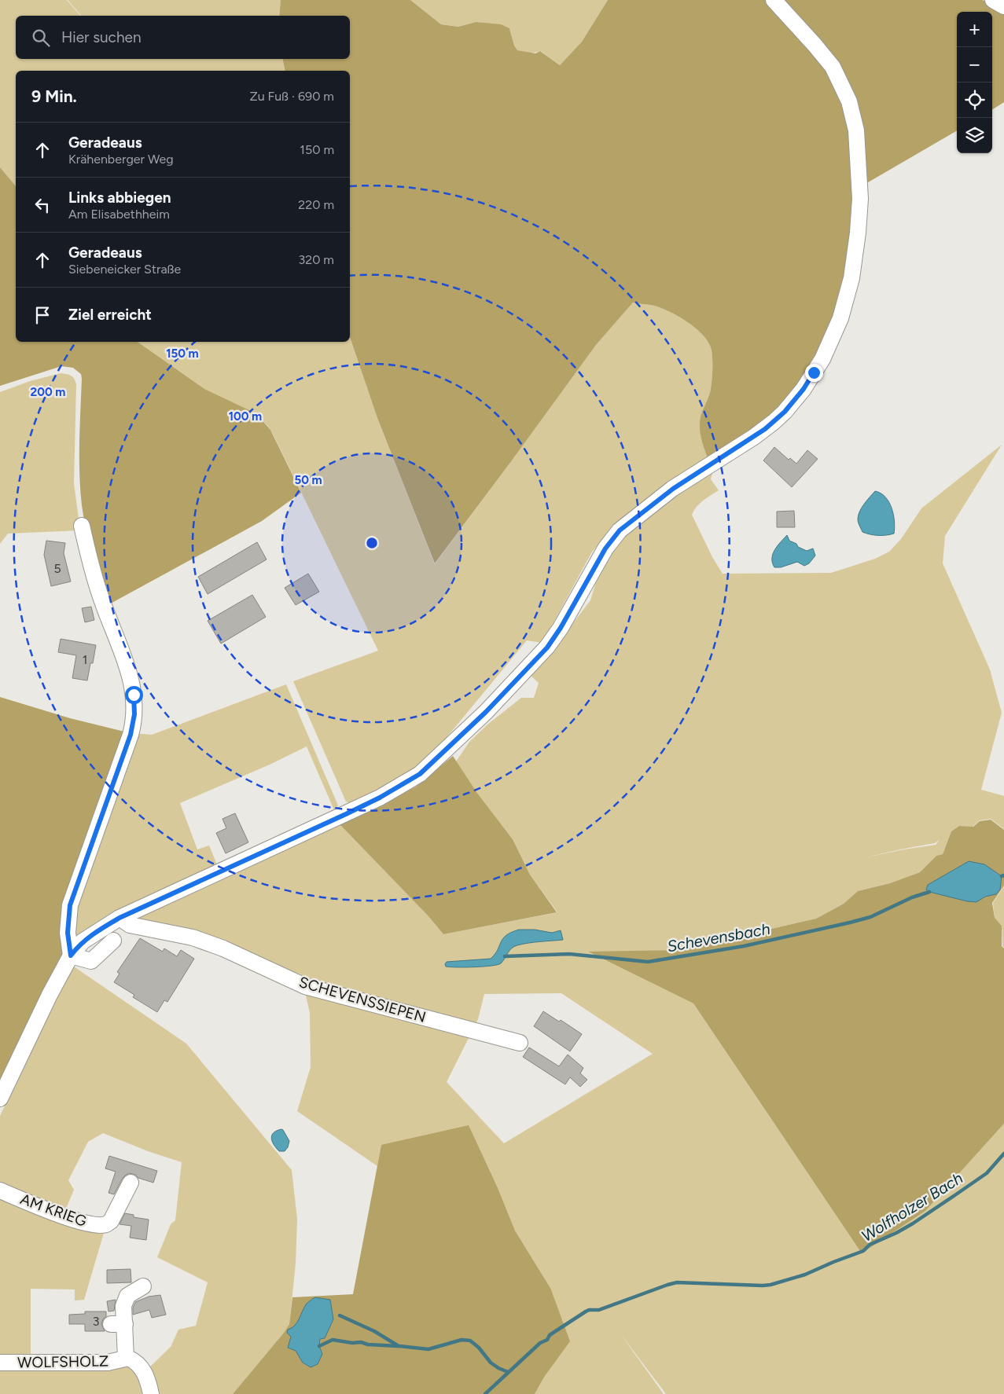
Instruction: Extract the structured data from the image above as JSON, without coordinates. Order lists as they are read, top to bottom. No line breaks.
{"streets":{"street":["SCHEVENSSIEPEN","AM KRIEG","WOLFSHOLZ"]},"water":["Schevensbach","Wolfholzer Bach"],"house_numbers":["5","1","3"],"page":{"map_buttons":["+","−"],"search":"Hier suchen","heading":["9 Min.","Zu Fuß · 690 m"],"list":[["Geradeaus","Krähenberger Weg","150 m"],["Links abbiegen","Am Elisabethheim","220 m"],["Geradeaus","Siebeneicker Straße","320 m"],"Ziel erreicht"]},"rings":["150 m","200 m","100 m","50 m"]}
